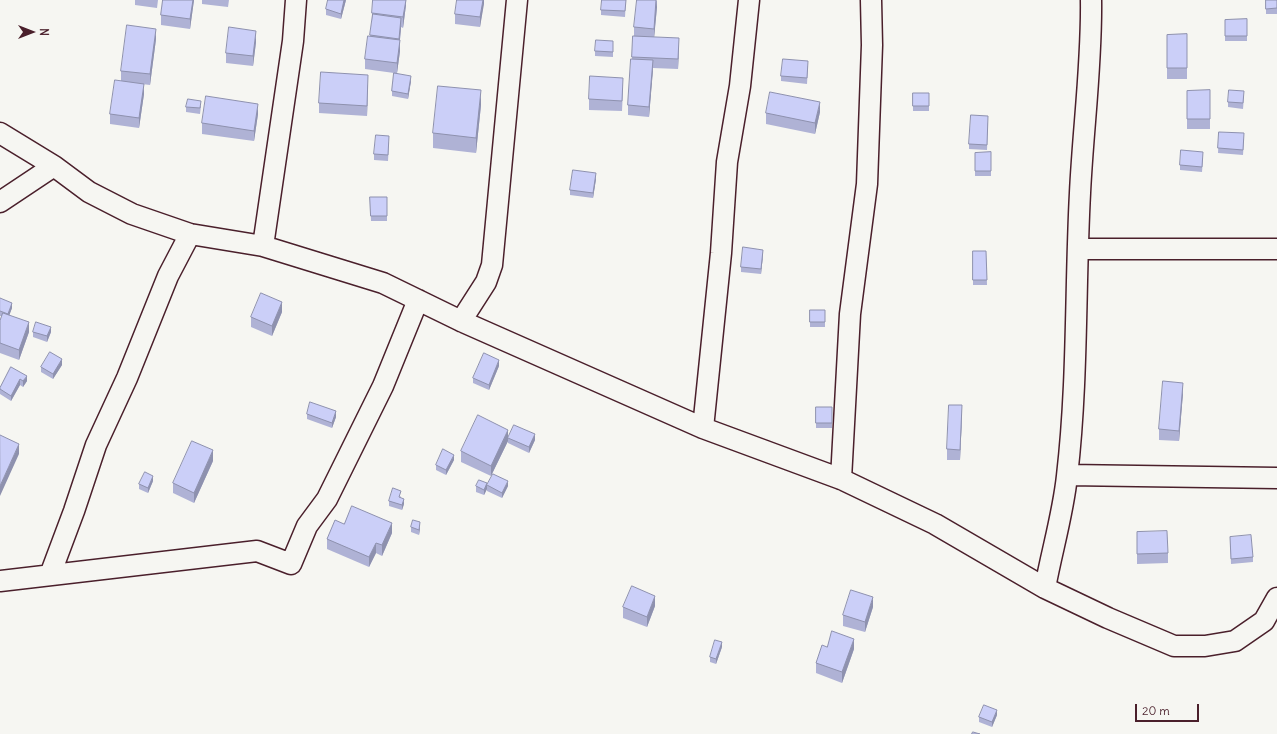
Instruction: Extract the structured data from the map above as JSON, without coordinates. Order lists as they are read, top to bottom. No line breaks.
{"scale_bar":"20 m","north":"right"}
